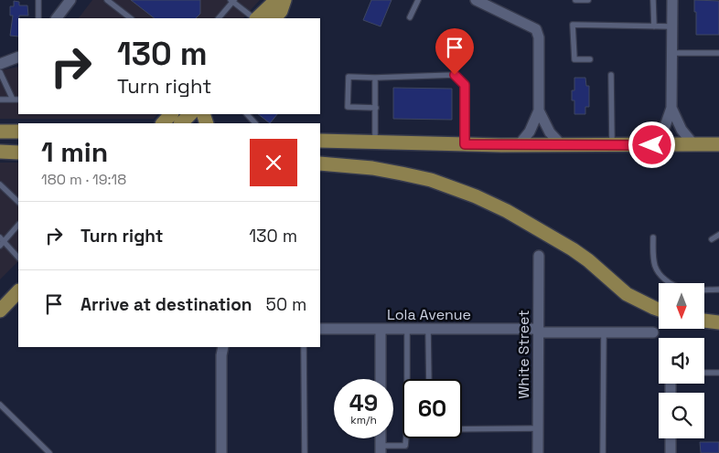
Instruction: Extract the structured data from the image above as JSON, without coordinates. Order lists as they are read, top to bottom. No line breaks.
{"streets":{"street":["Lola Avenue","White Street"]},"crossings":[["Lola Avenue","White Street"]],"north":"bottom","page":{"turn":["130 m","Turn right"],"heading":["1 min","180 m · 19:18"],"list":[{"name":"Turn right","value":"130 m"},{"name":"Arrive at destination","value":"50 m"}],"speed":"49 km/h","limit":"60"}}
